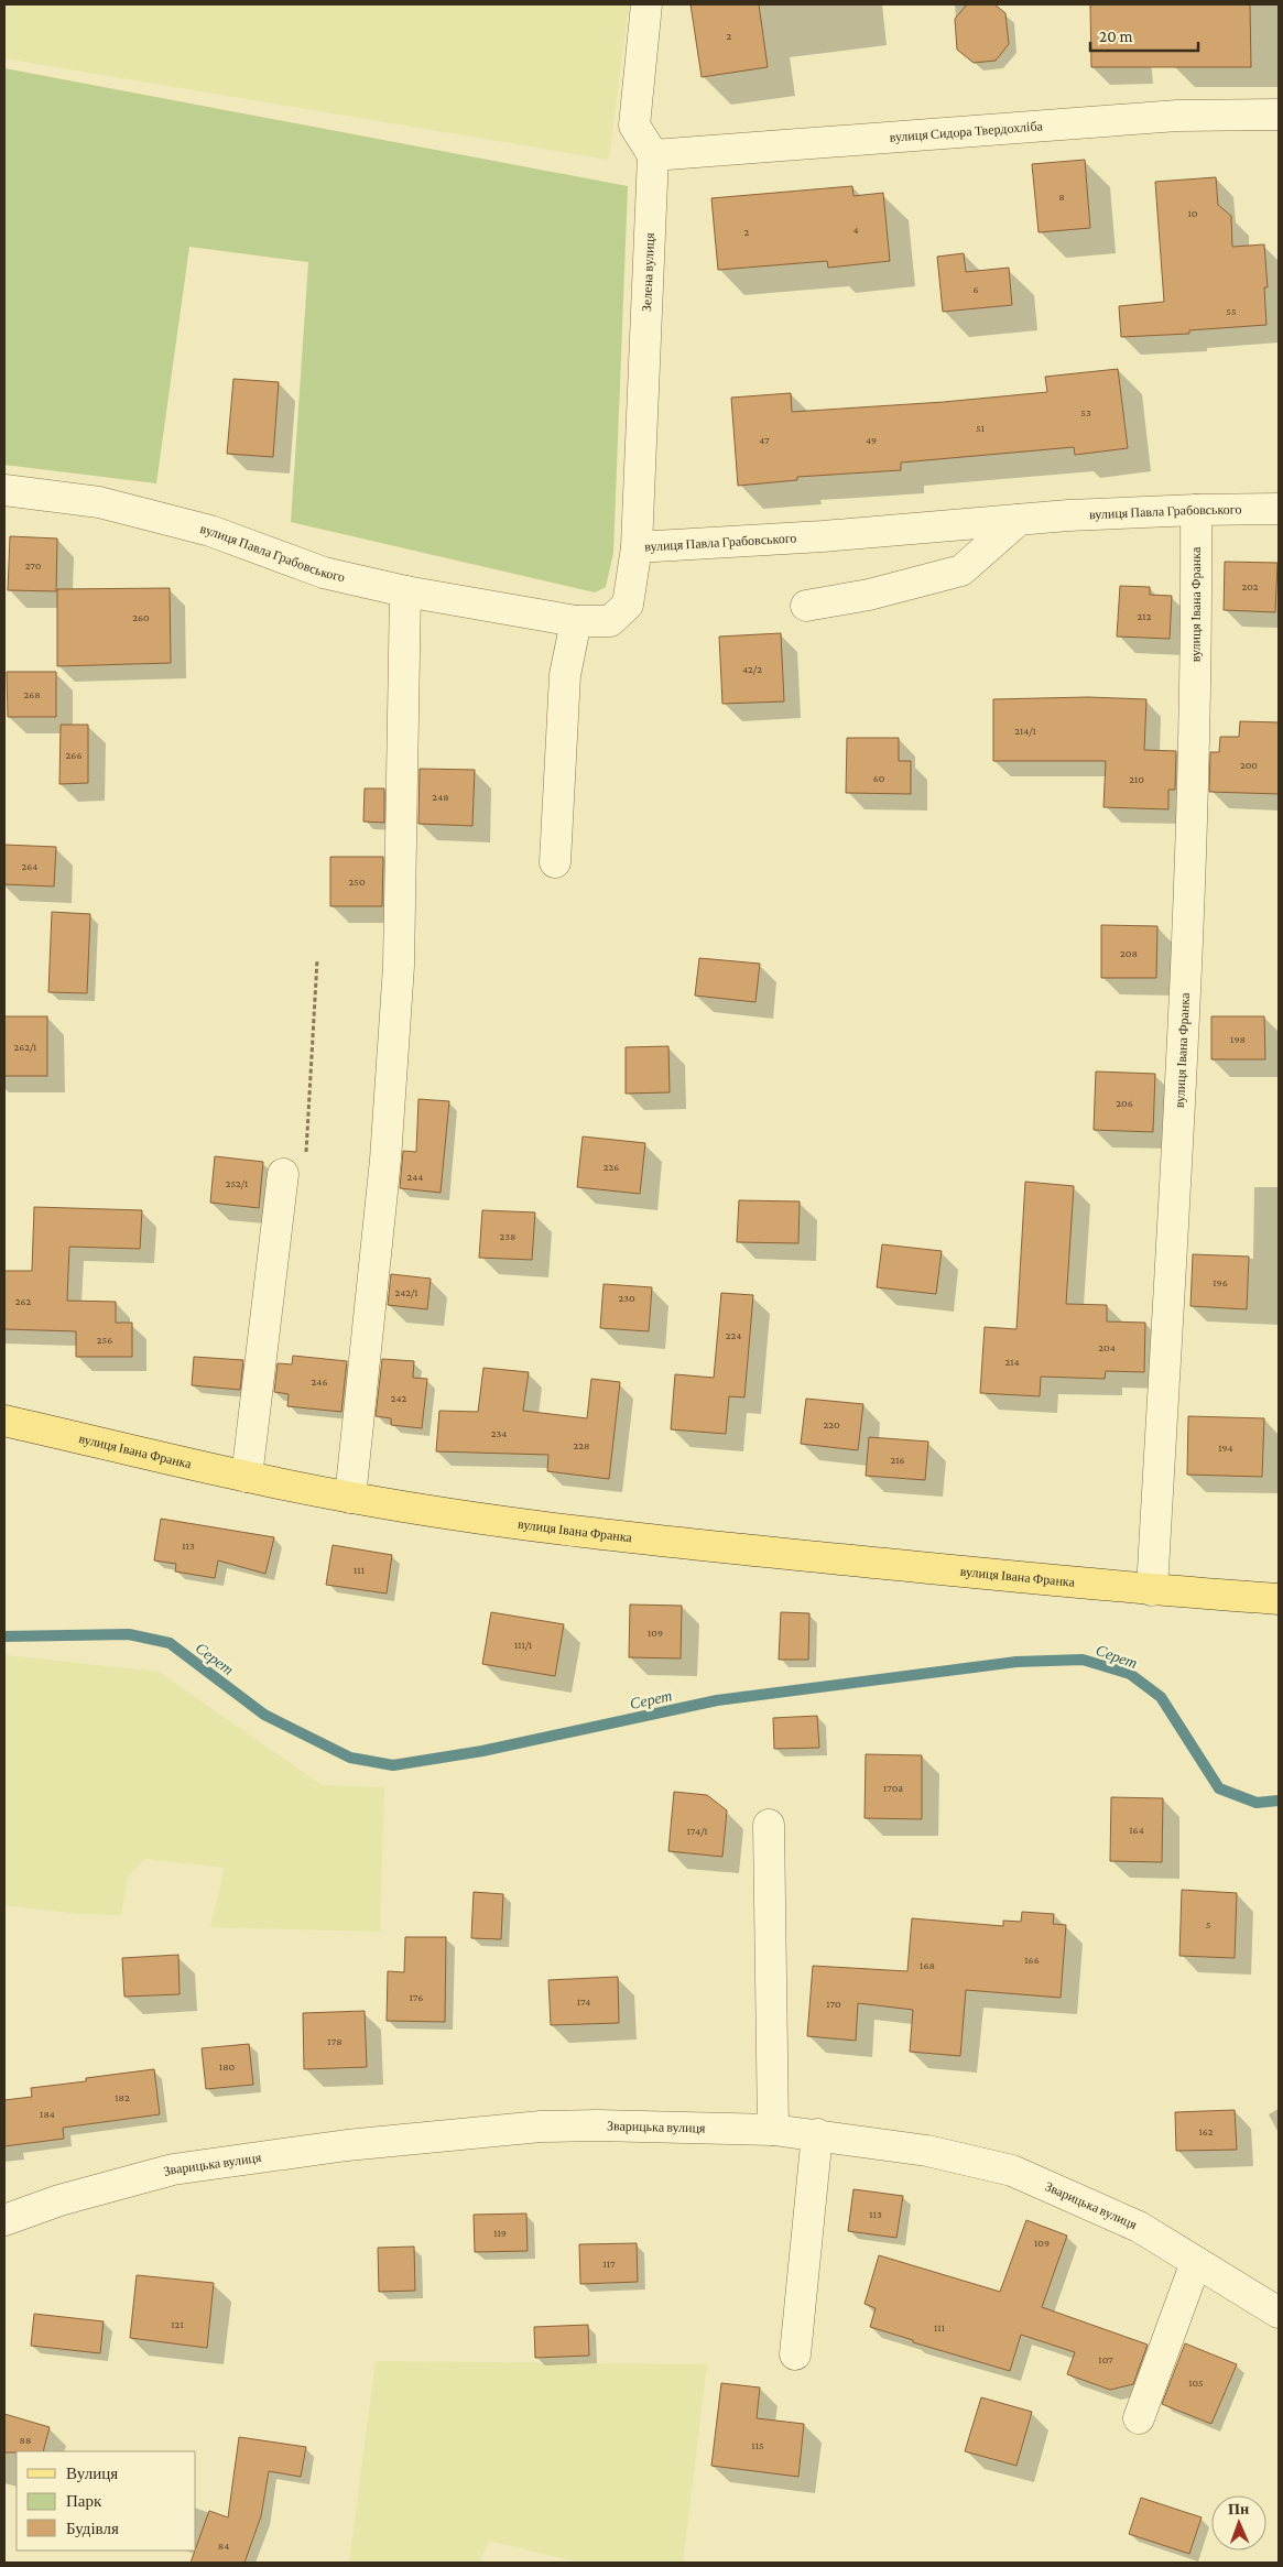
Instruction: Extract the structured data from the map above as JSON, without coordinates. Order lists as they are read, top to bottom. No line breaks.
{"streets":{"main road":["вулиця Івана Франка"],"street":["вулиця Сидора Твердохліба","Зелена вулиця","вулиця Павла Грабовського","Зварицька вулиця"]},"crossings":[["вулиця Сидора Твердохліба","Зелена вулиця"],["Зелена вулиця","вулиця Павла Грабовського"],["вулиця Павла Грабовського","вулиця Івана Франка"]],"water":["Серет"],"house_numbers":["2","8","10","4","2","6","55","53","51","47","49","270","202","212","260","42/2","268","214/1","266","200","60","210","248","264","250","208","198","262/1","206","226","244","252/1","238","196","242/1","230","262","224","256","204","214","246","242","220","234","228","194","216","113","111","109","111/1","170а","164","174/1","5","166","168","176","174","170","178","180","182","184","162","113","119","109","117","121","111","107","105","88","115","84"],"legend":["Вулиця","Парк","Будівля"],"scale_bar":"20 m","north":"top"}
